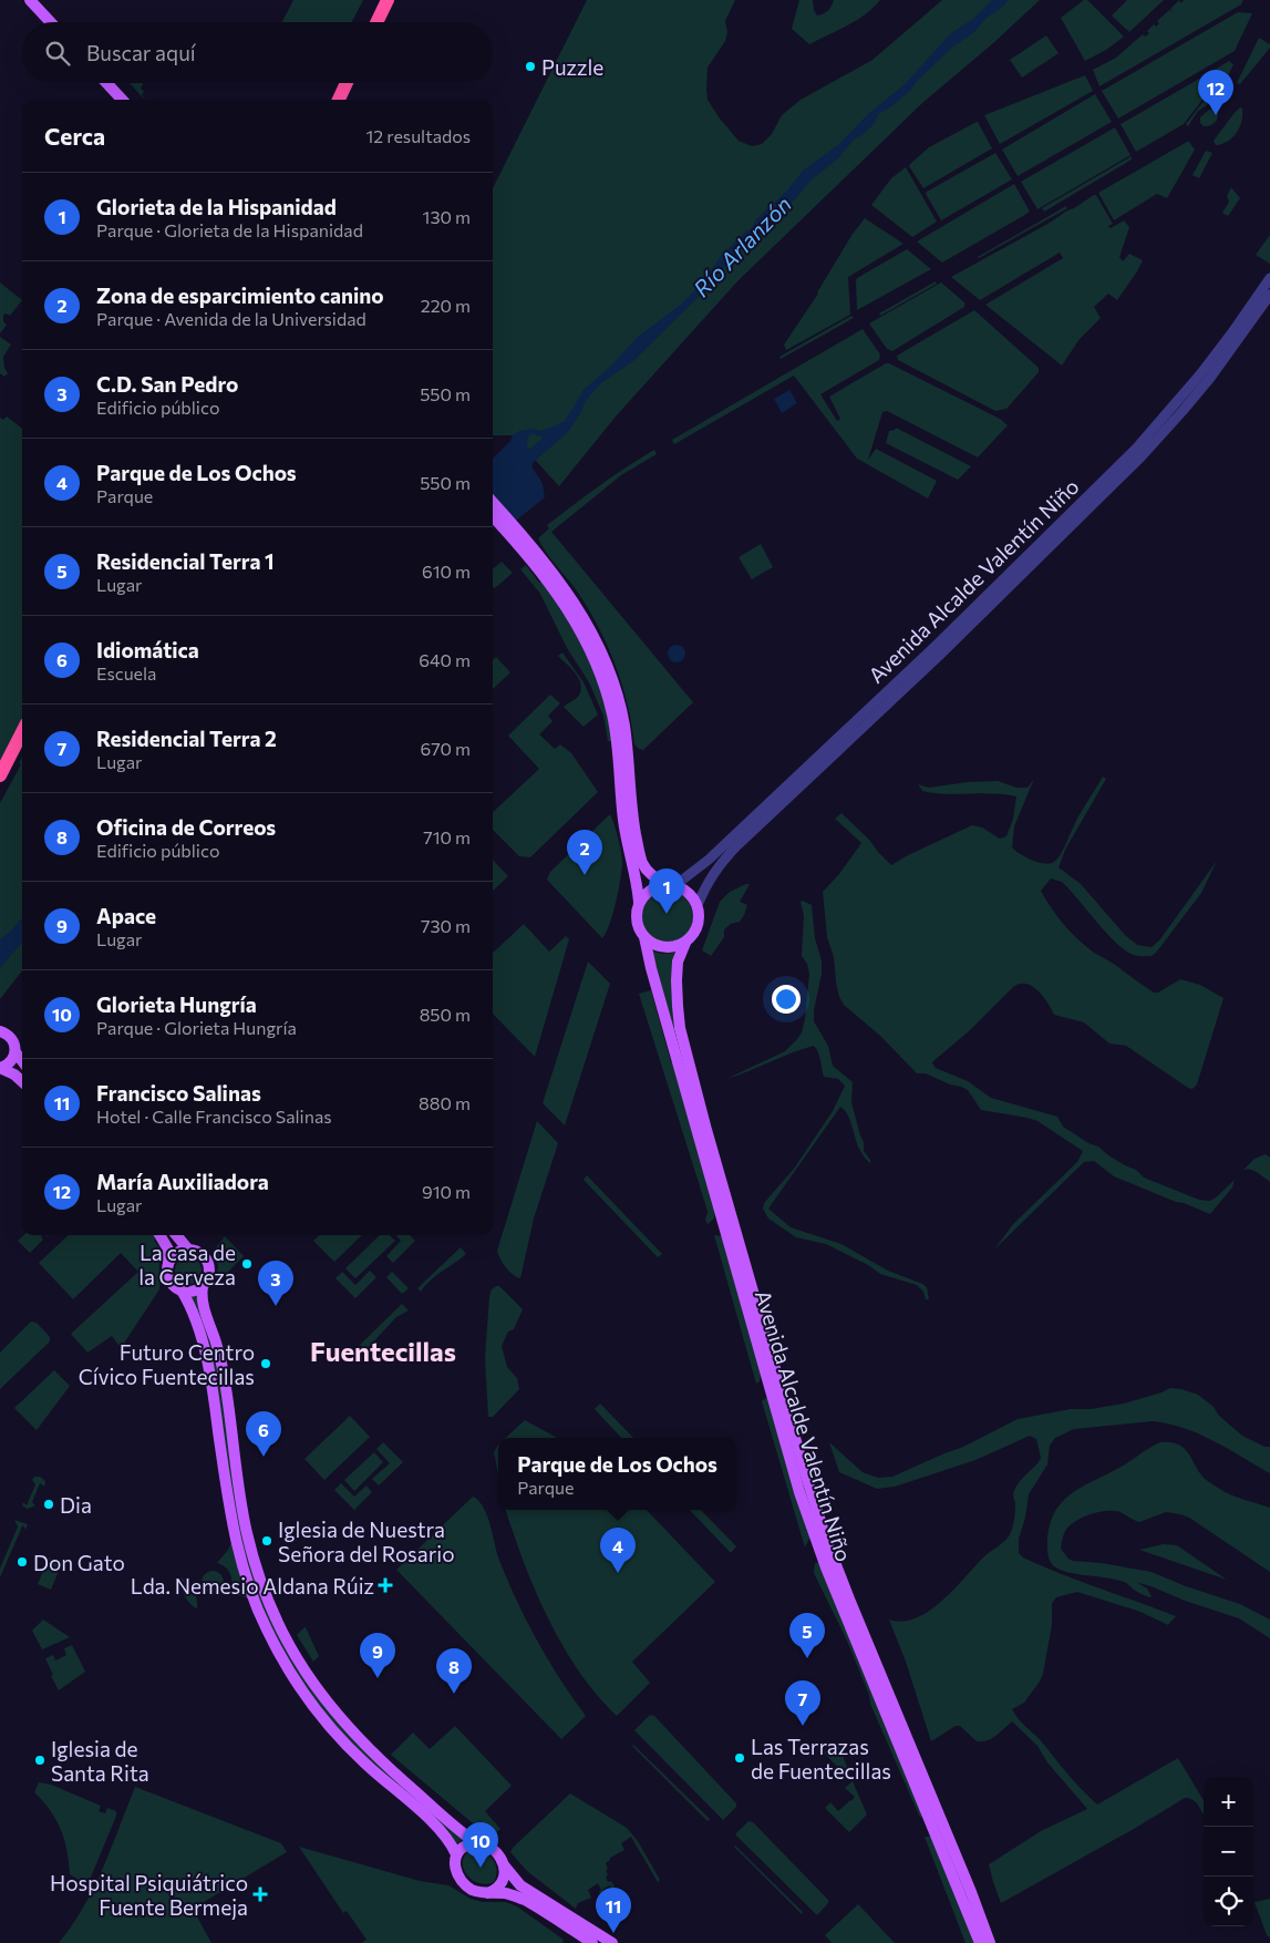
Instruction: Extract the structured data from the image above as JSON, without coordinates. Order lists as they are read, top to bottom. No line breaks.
{"streets":{"main road":["Avenida Alcalde Valentín Niño"]},"districts":["Fuentecillas"],"water":["Río Arlanzón"],"places":{"other":["Puzzle","La casa de la Cerveza","Futuro Centro Cívico Fuentecillas","Dia","Iglesia de Nuestra Señora del Rosario","Don Gato","Las Terrazas de Fuentecillas","Iglesia de Santa Rita"],"health":["Lda. Nemesio Aldana Rúiz","Hospital Psiquiátrico Fuente Bermeja"]},"page":{"search":"Buscar aquí","pins":["12","2","1","3","6","4","5","9","8","7","10","11"],"heading":["Cerca","12 resultados"],"list":[{"mark":"1","name":"Glorieta de la Hispanidad","note":"Parque · Glorieta de la Hispanidad","value":"130 m"},{"mark":"2","name":"Zona de esparcimiento canino","note":"Parque · Avenida de la Universidad","value":"220 m"},{"mark":"3","name":"C.D. San Pedro","note":"Edificio público","value":"550 m"},{"mark":"4","name":"Parque de Los Ochos","note":"Parque","value":"550 m"},{"mark":"5","name":"Residencial Terra 1","note":"Lugar","value":"610 m"},{"mark":"6","name":"Idiomática","note":"Escuela","value":"640 m"},{"mark":"7","name":"Residencial Terra 2","note":"Lugar","value":"670 m"},{"mark":"8","name":"Oficina de Correos","note":"Edificio público","value":"710 m"},{"mark":"9","name":"Apace","note":"Lugar","value":"730 m"},{"mark":"10","name":"Glorieta Hungría","note":"Parque · Glorieta Hungría","value":"850 m"},{"mark":"11","name":"Francisco Salinas","note":"Hotel · Calle Francisco Salinas","value":"880 m"},{"mark":"12","name":"María Auxiliadora","note":"Lugar","value":"910 m"}],"popup":["Parque de Los Ochos","Parque"],"map_buttons":["+","−"]}}
